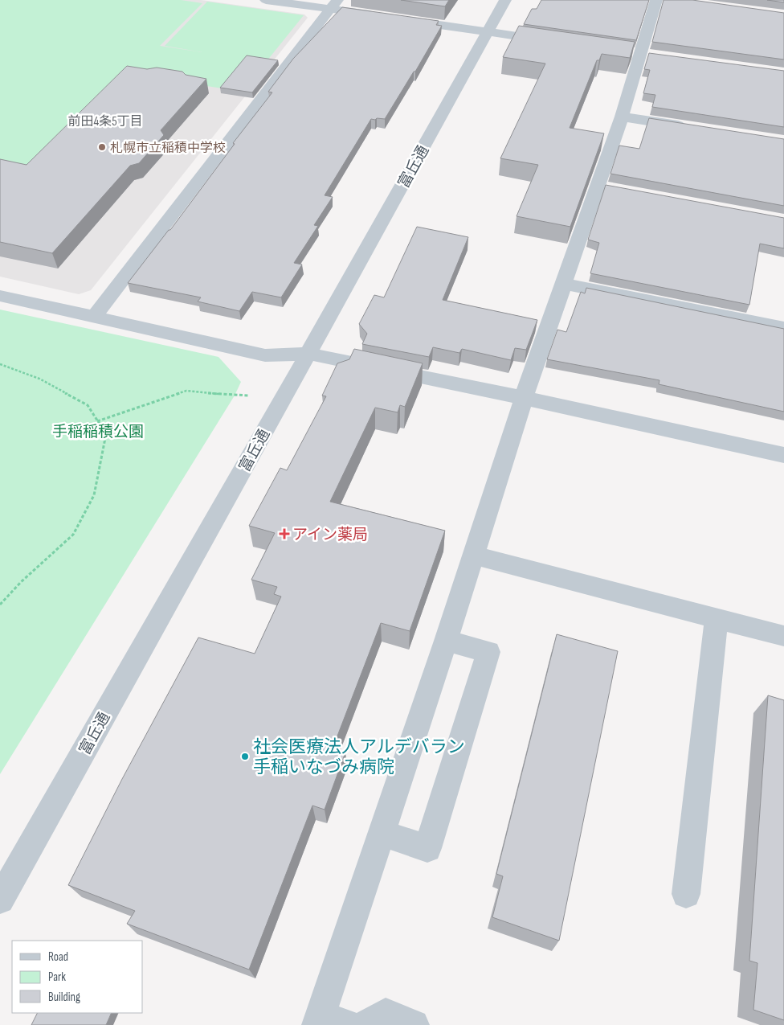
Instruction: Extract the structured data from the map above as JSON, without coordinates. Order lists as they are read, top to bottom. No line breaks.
{"streets":{"street":["富丘通"]},"districts":["前田4条5丁目"],"parks":["手稲稲積公園"],"places":{"other":["札幌市立稲積中学校","社会医療法人アルデバラン 手稲いなづみ病院"],"health":["アイン薬局"]},"legend":["Road","Park","Building"]}
